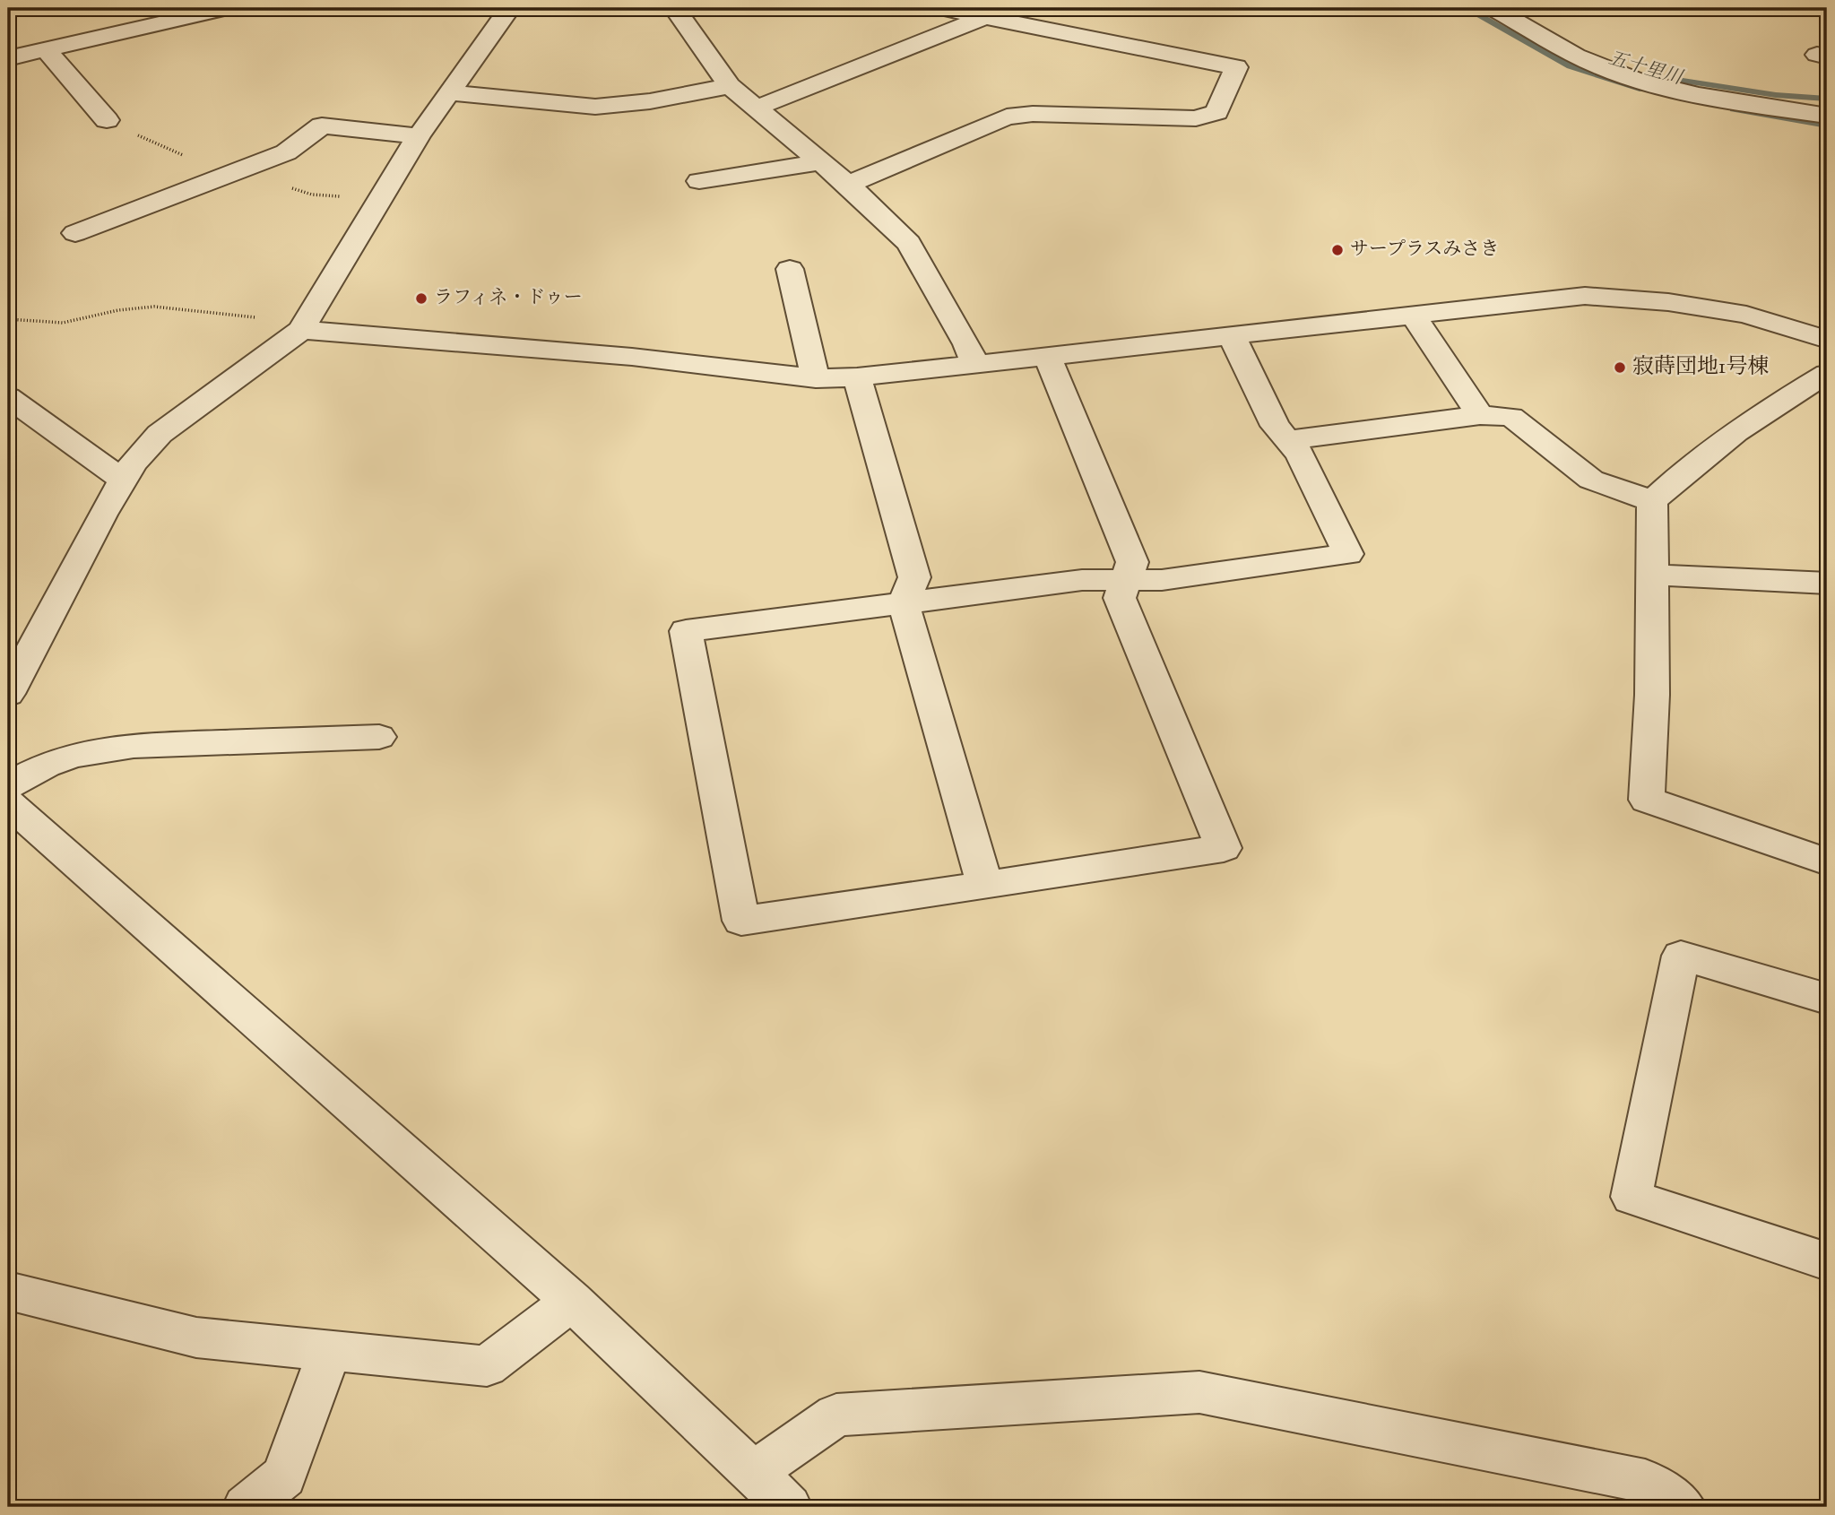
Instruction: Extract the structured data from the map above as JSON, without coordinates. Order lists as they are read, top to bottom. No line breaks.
{"water":["五十里川"],"places":["サープラスみさき","ラフィネ・ドゥー","寂蒔団地1号棟"]}
